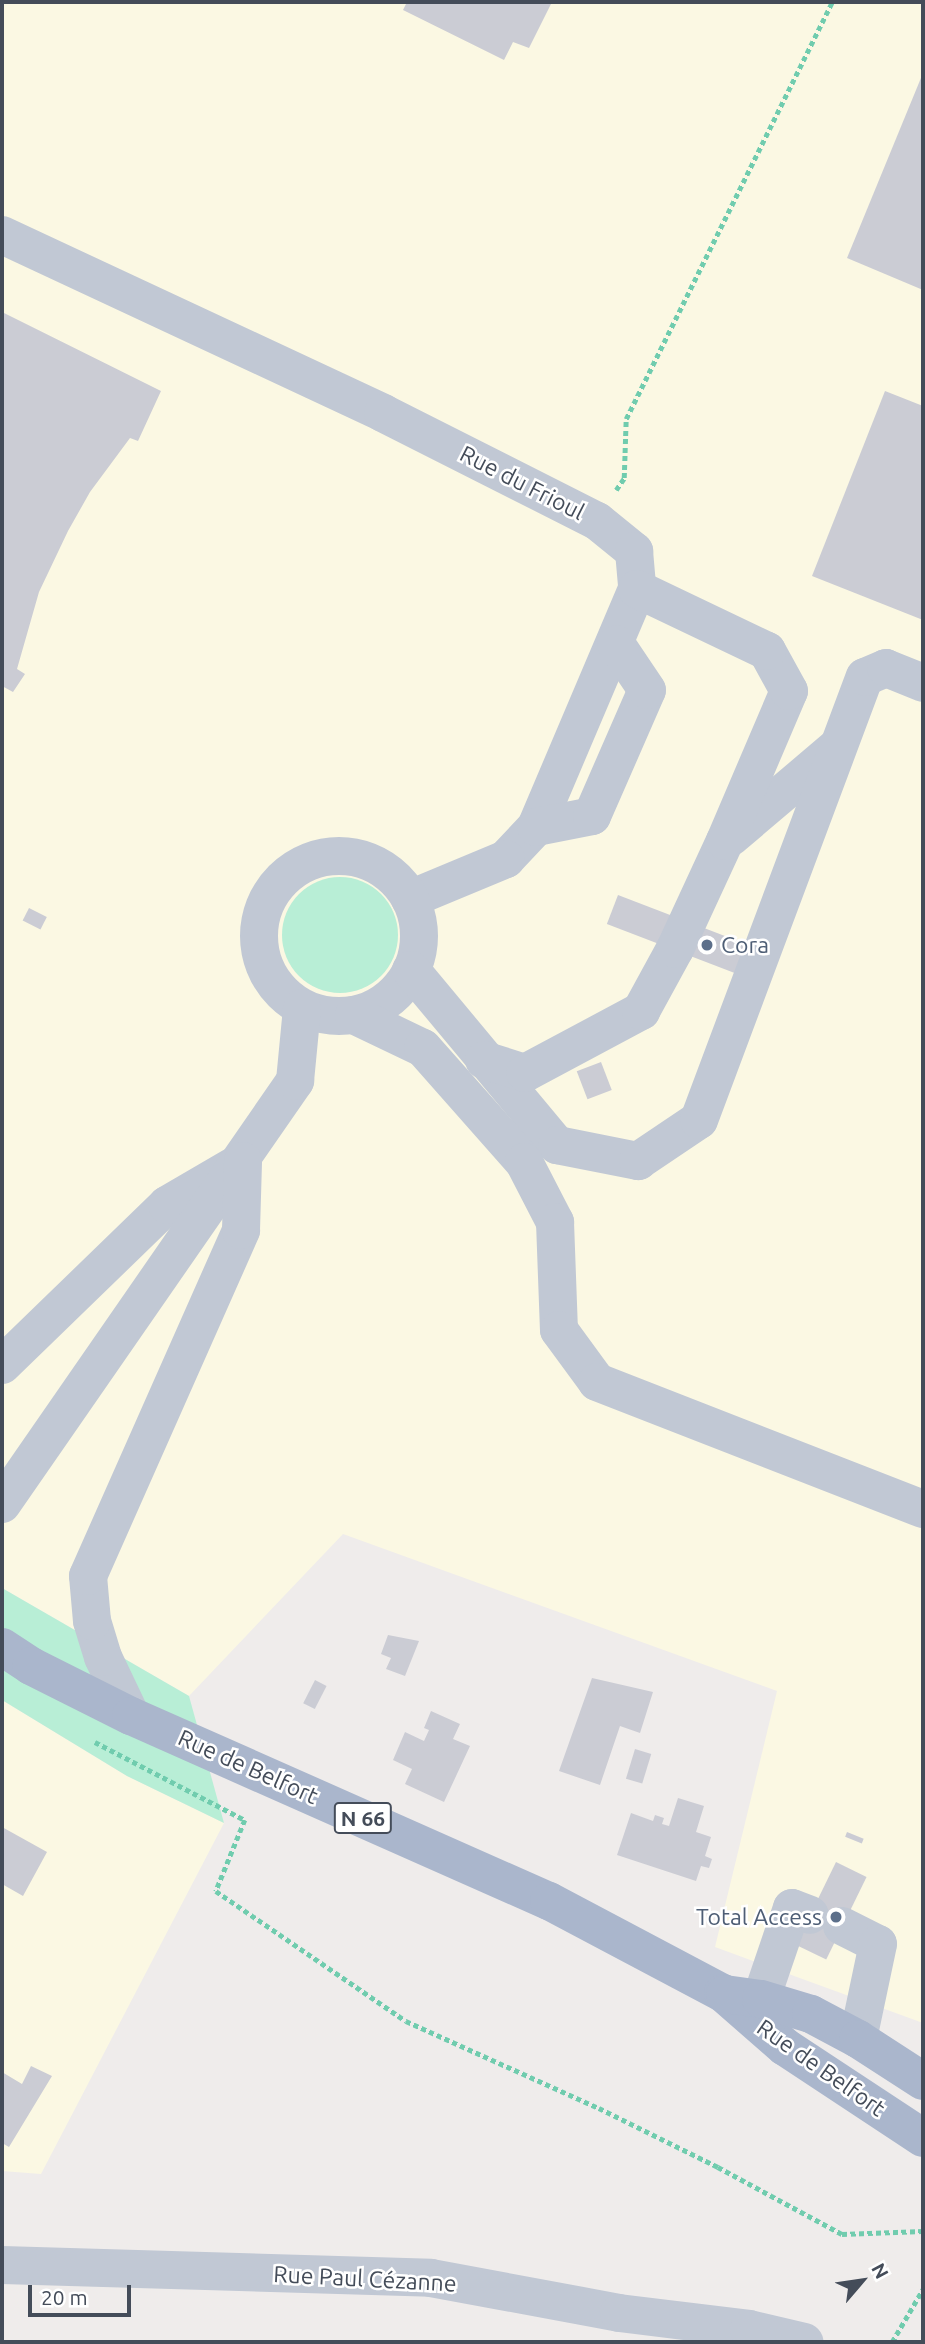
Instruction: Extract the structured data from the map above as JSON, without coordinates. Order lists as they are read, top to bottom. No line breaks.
{"streets":{"main road":["Rue de Belfort","N 66"],"street":["Rue du Frioul","Rue Paul Cézanne"]},"places":["Cora","Total Access"],"scale_bar":"20 m","north":"top right"}
